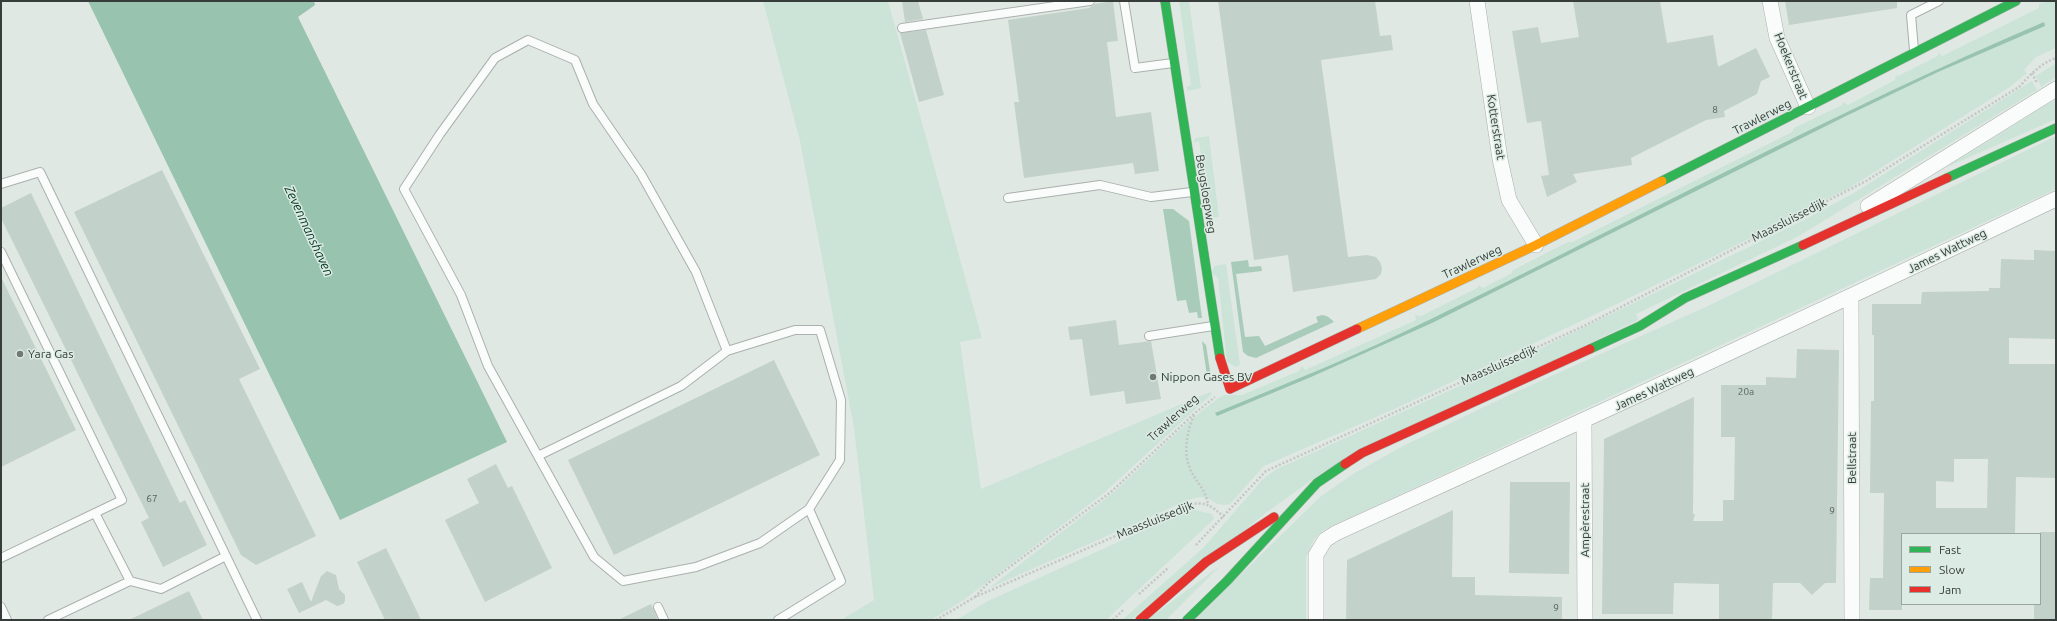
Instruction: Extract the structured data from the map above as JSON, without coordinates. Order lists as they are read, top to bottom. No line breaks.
{"streets":{"street":["Hoekerstraat","Trawlerweg","Kotterstraat","Beugsloepweg","Maassluissedijk","James Wattweg","Bellstraat","Ampèrestraat"]},"crossings":[["Hoekerstraat","Trawlerweg"],["Trawlerweg","Kotterstraat"],["Trawlerweg","Beugsloepweg"],["Trawlerweg","Maassluissedijk"],["James Wattweg","Bellstraat"],["James Wattweg","Ampèrestraat"]],"water":["Zevenmanshaven"],"places":["Yara Gas","Nippon Gases BV"],"house_numbers":["8","20a","67","9","9"],"legend":["Fast","Slow","Jam"]}
